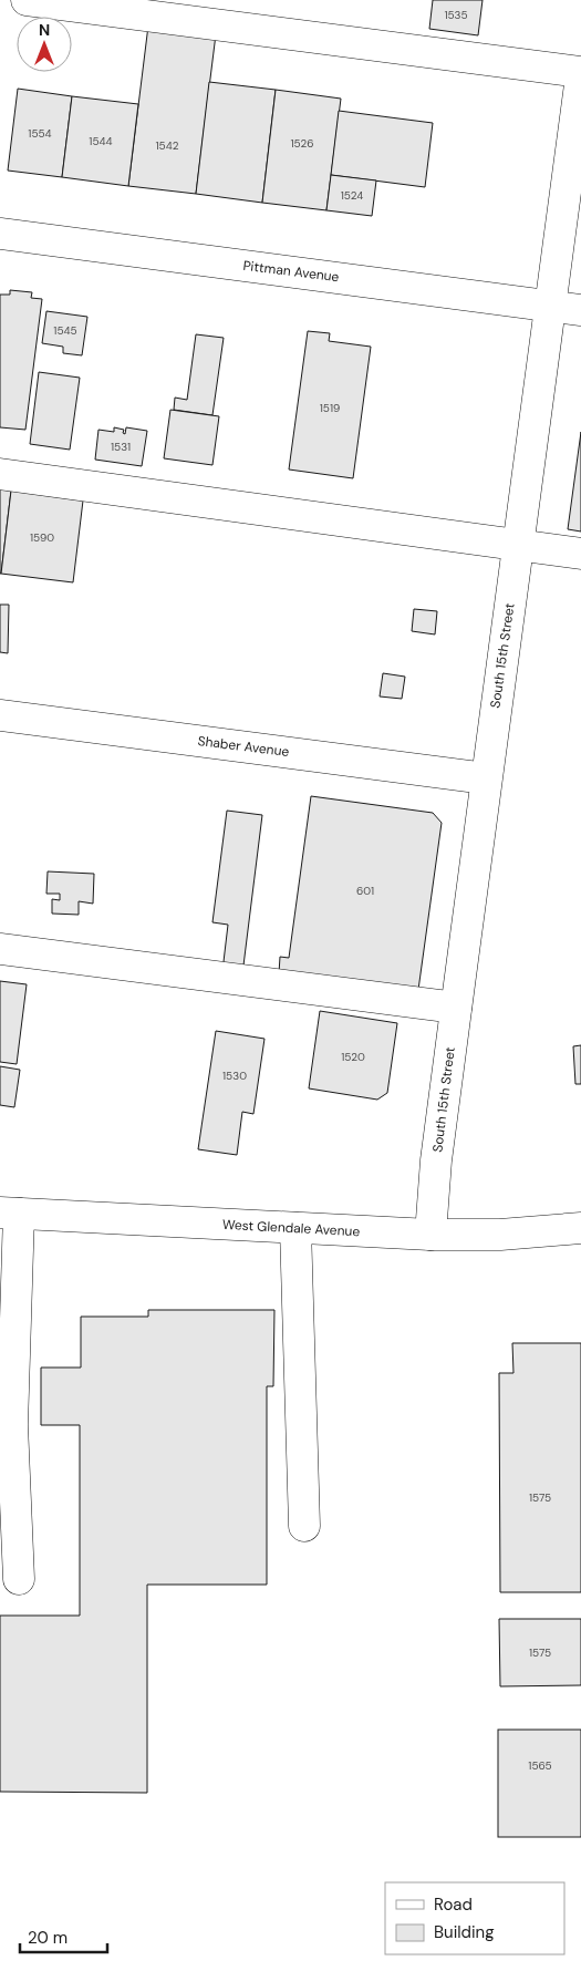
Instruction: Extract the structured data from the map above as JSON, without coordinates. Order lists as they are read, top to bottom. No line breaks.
{"streets":{"street":["Pittman Avenue","South 15th Street","Shaber Avenue","West Glendale Avenue"]},"crossings":[["Pittman Avenue","South 15th Street"],["South 15th Street","Shaber Avenue"],["South 15th Street","West Glendale Avenue"]],"house_numbers":["1535","1554","1544","1526","1542","1524","1545","1519","1531","1590","601","1520","1530","1575","1575","1565"],"legend":["Road","Building"],"scale_bar":"20 m","north":"top"}
